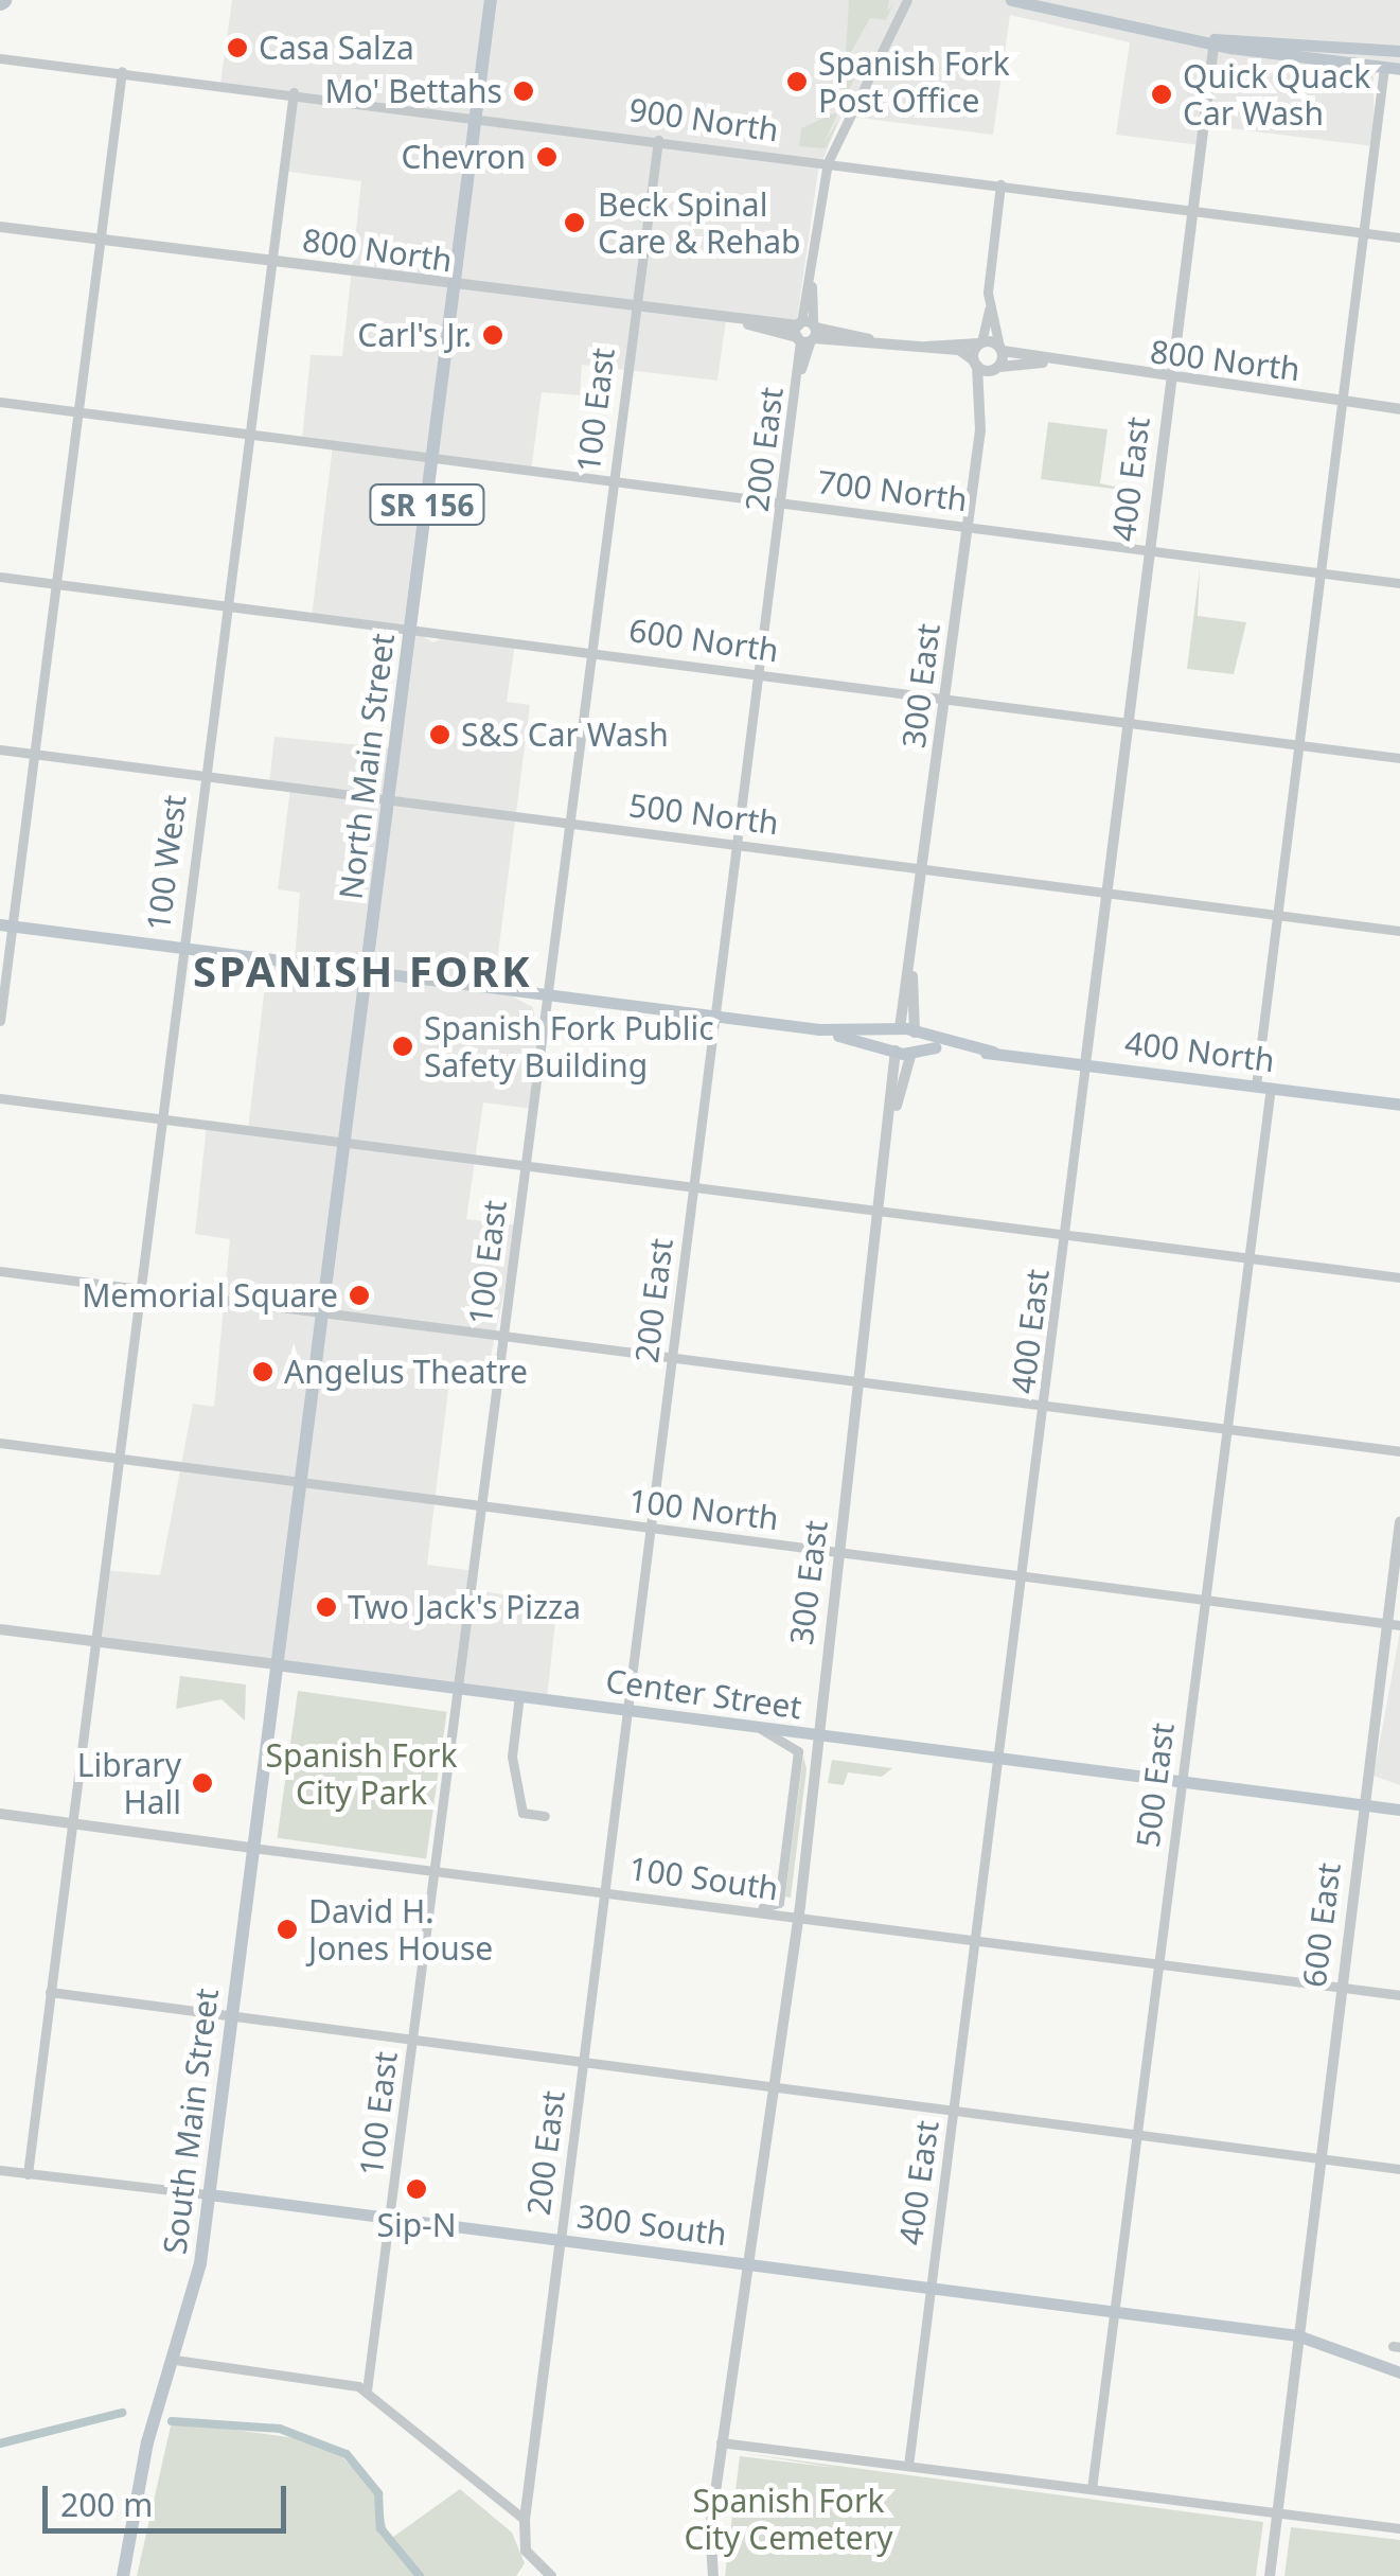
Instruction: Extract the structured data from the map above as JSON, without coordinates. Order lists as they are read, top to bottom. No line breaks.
{"streets":{"main road":["SR 156","North Main Street","400 North","Center Street","South Main Street","300 South"],"street":["900 North","800 North","100 East","200 East","400 East","700 North","600 North","300 East","500 North","100 West","100 North","500 East","100 South","600 East"]},"crossings":[["900 North","100 East"],["900 North","200 East"],["900 North","400 East"],["900 North","North Main Street"],["900 North","100 West"],["800 North","100 East"],["800 North","200 East"],["800 North","400 East"],["800 North","300 East"],["800 North","North Main Street"],["800 North","100 West"],["100 East","700 North"],["100 East","600 North"],["100 East","500 North"],["100 East","100 North"],["100 East","Center Street"],["100 East","100 South"],["100 East","300 South"],["200 East","700 North"],["200 East","600 North"],["200 East","500 North"],["200 East","100 North"],["200 East","Center Street"],["200 East","100 South"],["200 East","300 South"],["400 East","700 North"],["400 East","600 North"],["400 East","500 North"],["400 East","400 North"],["400 East","100 North"],["400 East","Center Street"],["400 East","100 South"],["400 East","300 South"],["700 North","300 East"],["700 North","North Main Street"],["700 North","100 West"],["600 North","300 East"],["600 North","North Main Street"],["600 North","100 West"],["300 East","500 North"],["300 East","400 North"],["300 East","100 North"],["300 East","Center Street"],["300 East","100 South"],["300 East","300 South"],["North Main Street","500 North"],["North Main Street","100 North"],["North Main Street","Center Street"],["North Main Street","South Main Street"],["500 North","100 West"],["100 West","100 North"],["100 West","Center Street"],["100 West","100 South"],["100 West","300 South"],["400 North","500 East"],["100 North","500 East"],["100 North","600 East"],["Center Street","500 East"],["Center Street","600 East"],["Center Street","South Main Street"],["500 East","100 South"],["500 East","300 South"],["100 South","600 East"],["100 South","South Main Street"],["600 East","300 South"],["South Main Street","300 South"]],"districts":["SPANISH FORK"],"parks":["Spanish Fork City Park","Spanish Fork City Cemetery"],"places":["Casa Salza","Spanish Fork Post Office","Mo' Bettahs","Quick Quack Car Wash","Chevron","Beck Spinal Care & Rehab","Carl's Jr.","S&S Car Wash","Spanish Fork Public Safety Building","Memorial Square","Angelus Theatre","Two Jack's Pizza","Library Hall","David H. Jones House","Sip-N"],"scale_bar":"200 m"}
